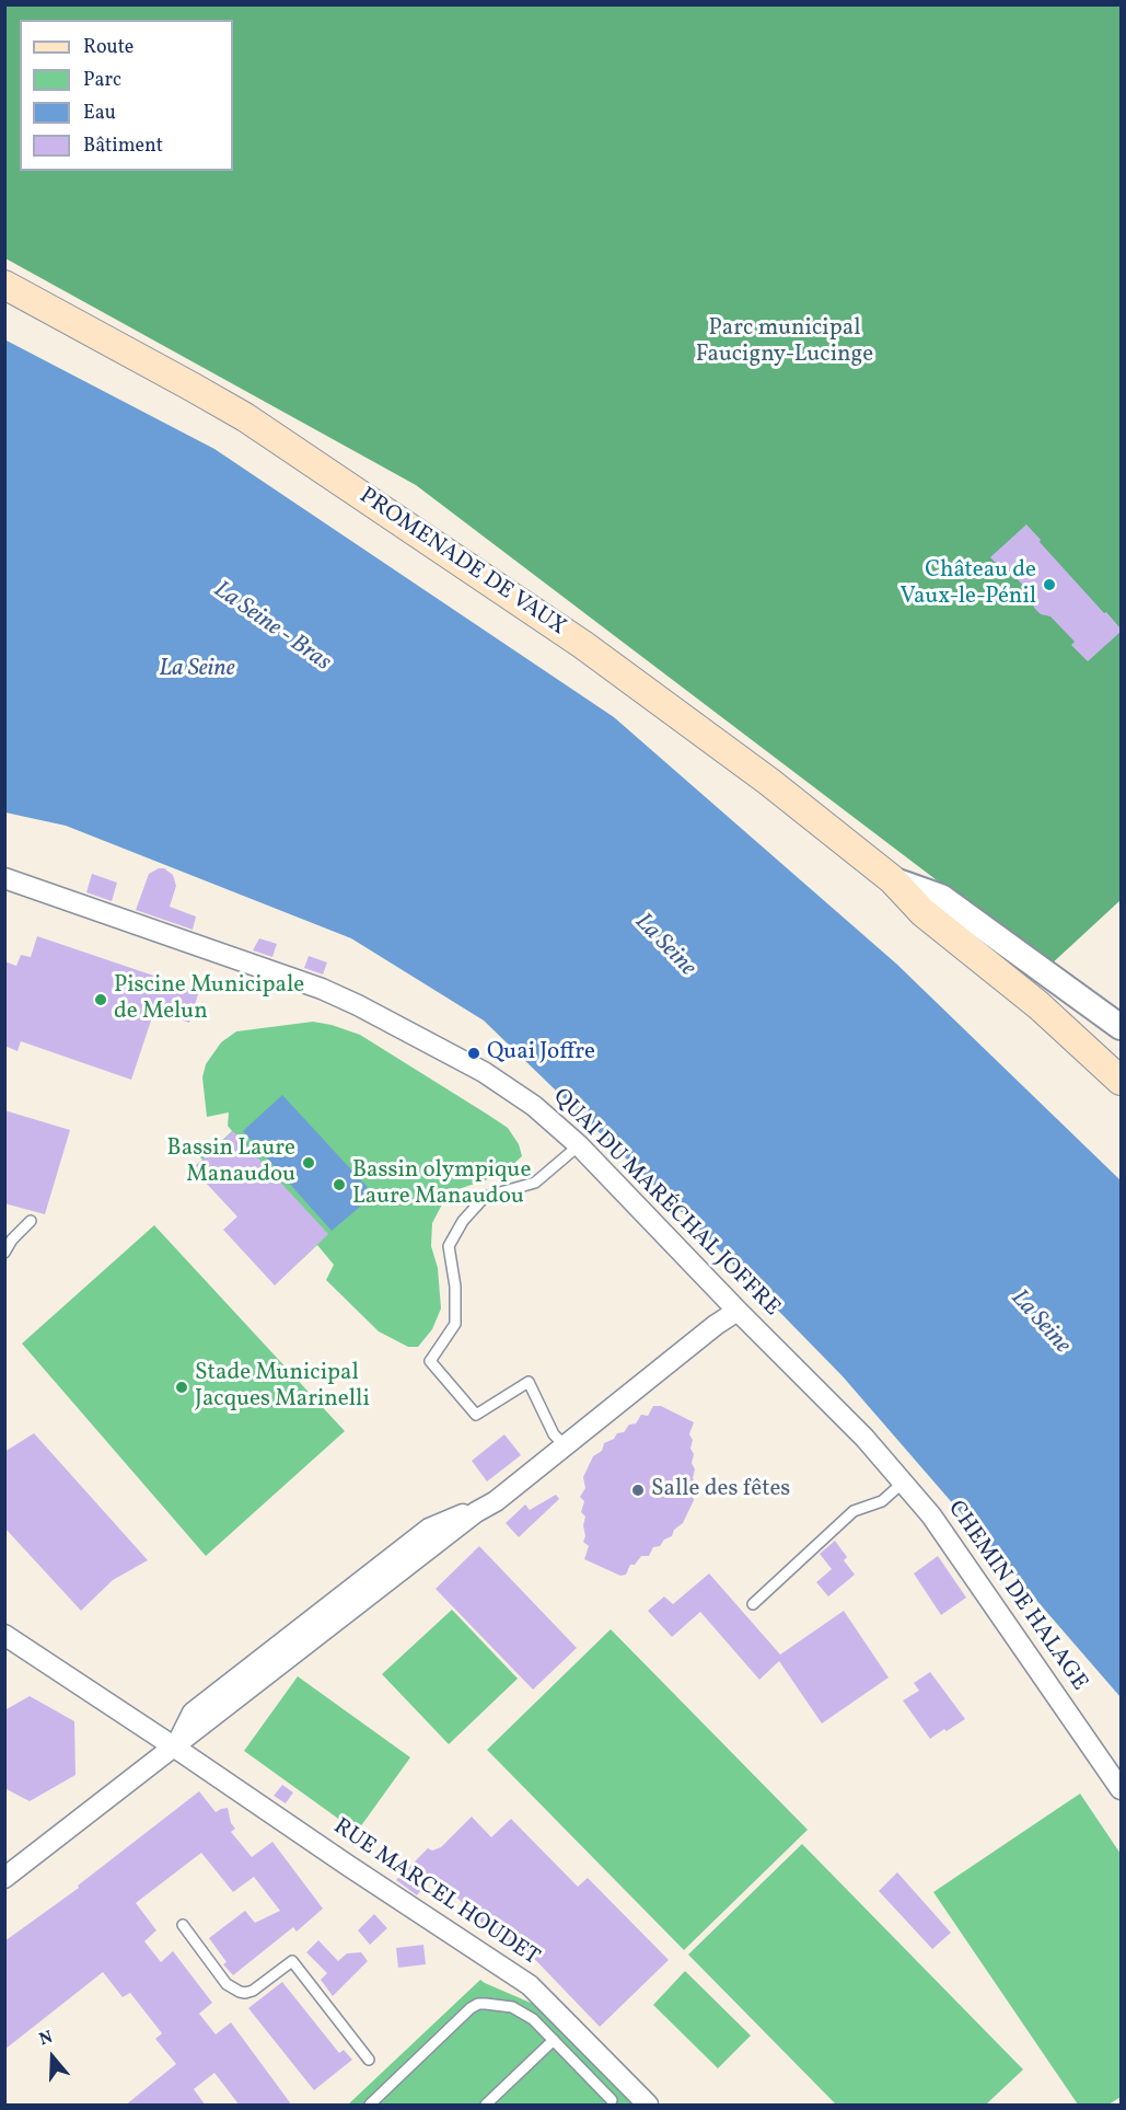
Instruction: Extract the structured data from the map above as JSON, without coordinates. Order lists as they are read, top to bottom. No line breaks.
{"streets":{"main road":["PROMENADE DE VAUX"],"street":["QUAI DU MARÉCHAL JOFFRE","CHEMIN DE HALAGE","RUE MARCEL HOUDET"]},"crossings":[["QUAI DU MARÉCHAL JOFFRE","CHEMIN DE HALAGE"]],"water":["La Seine - Bras","La Seine"],"parks":["Parc municipal Faucigny-Lucinge"],"places":["Château de Vaux-le-Pénil","Piscine Municipale de Melun","Quai Joffre","Bassin Laure Manaudou","Bassin olympique Laure Manaudou","Stade Municipal Jacques Marinelli","Salle des fêtes"],"legend":["Route","Parc","Eau","Bâtiment"],"north":"top"}
